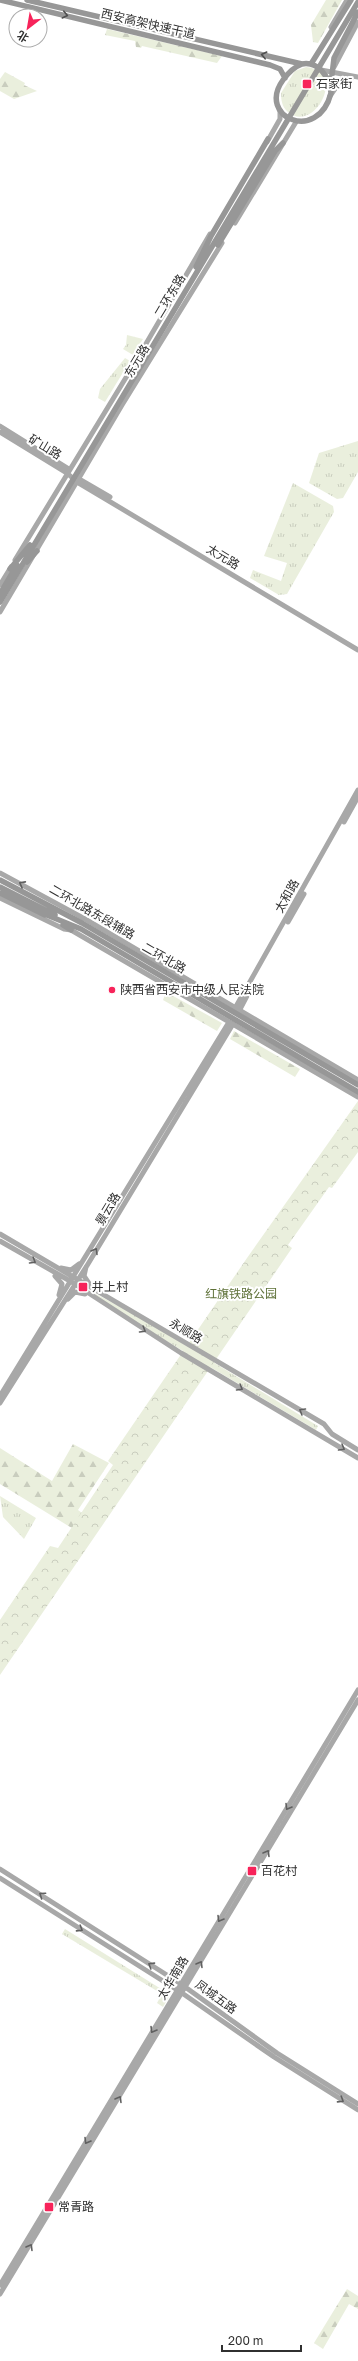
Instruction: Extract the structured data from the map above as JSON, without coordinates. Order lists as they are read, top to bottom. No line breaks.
{"streets":{"highway":["西安高架快速干道","二环东路","二环北路"],"main road":["东元路","矿山路","太元路","太和路","二环北路东段辅路","景云路","永顺路","太华南路","凤城五路"]},"crossings":[["西安高架快速干道","东元路"],["东元路","矿山路"],["东元路","太元路"],["矿山路","太元路"],["太和路","二环北路东段辅路"],["太和路","二环北路"],["二环北路东段辅路","二环北路"],["景云路","永顺路"],["太华南路","凤城五路"]],"parks":["红旗铁路公园"],"places":{"transit":["石家街","井上村","百花村","常青路"],"other":["陕西省西安市中级人民法院"]},"scale_bar":"200 m","north":"bottom left"}
